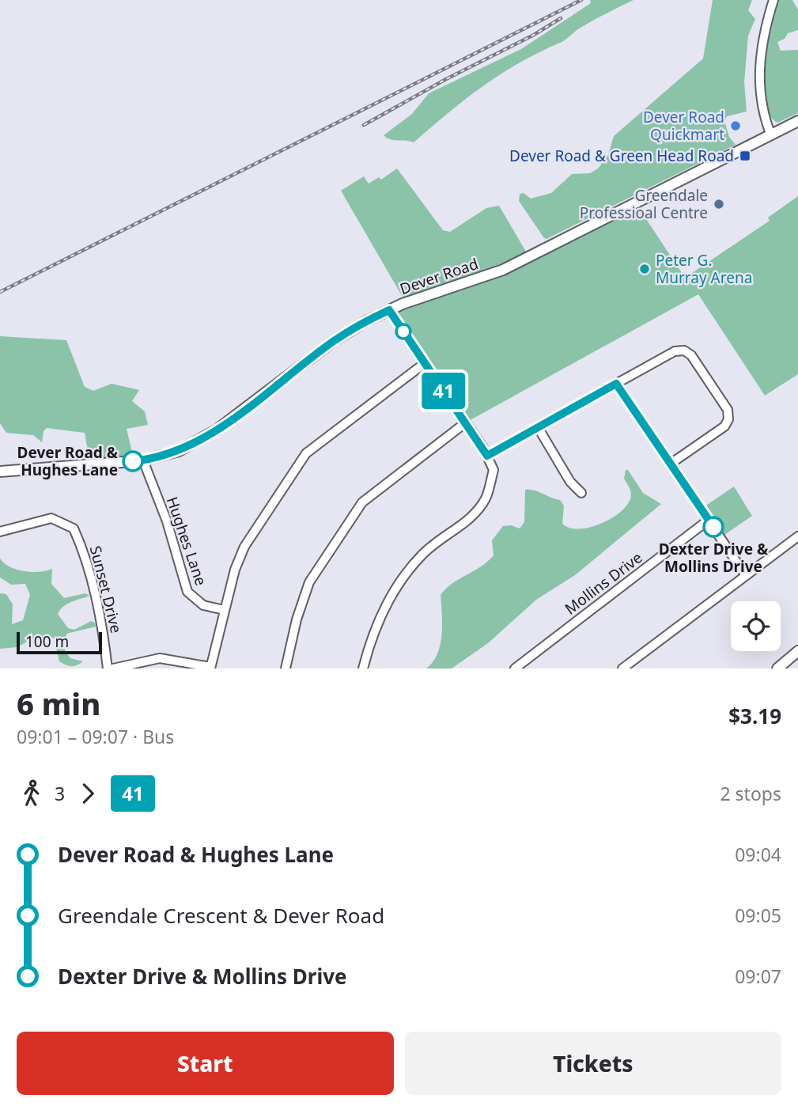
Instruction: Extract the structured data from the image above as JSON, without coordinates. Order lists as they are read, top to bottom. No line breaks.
{"streets":{"main road":["Dever Road"],"street":["Hughes Lane","Mollins Drive","Sunset Drive"]},"crossings":[["Dever Road","Hughes Lane"]],"places":{"other":["Dever Road Quickmart","Greendale Professioal Centre","Peter G. Murray Arena","Dever Road & Hughes Lane","Dexter Drive & Mollins Drive"],"transit":["Dever Road & Green Head Road"]},"lines":["bus line 41"],"scale_bar":"100 m","page":{"on_map":"41","scale":"100 m","heading":["6 min","09:01 – 09:07 · Bus","$3.19"],"legs":["3","41","2 stops"],"list":[{"name":"Dever Road & Hughes Lane","value":"09:04"},{"name":"Greendale Crescent & Dever Road","value":"09:05"},{"name":"Dexter Drive & Mollins Drive","value":"09:07"}],"buttons":["Start","Tickets"]}}
